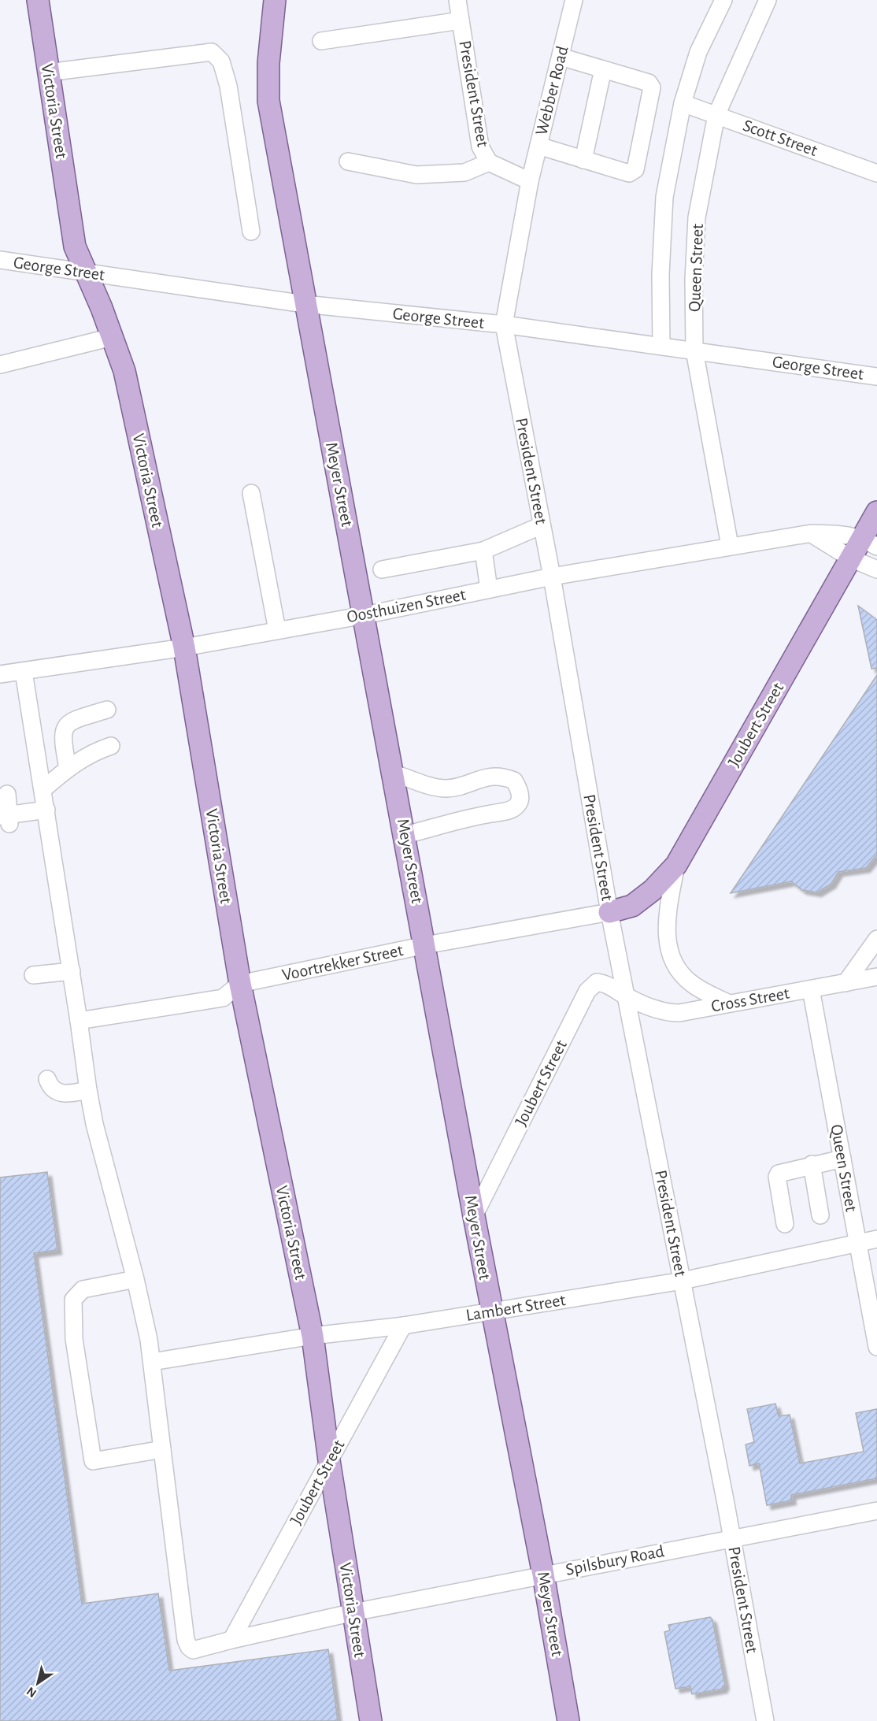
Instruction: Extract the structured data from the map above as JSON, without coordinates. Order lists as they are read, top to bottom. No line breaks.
{"streets":{"main road":["Victoria Street","Meyer Street","Joubert Street"],"street":["Webber Road","President Street","Scott Street","Queen Street","George Street","Oosthuizen Street","Voortrekker Street","Cross Street","Lambert Street","Spilsbury Road"]},"crossings":[["Webber Road","President Street"],["President Street","George Street"],["President Street","Oosthuizen Street"],["President Street","Joubert Street"],["President Street","Voortrekker Street"],["President Street","Cross Street"],["President Street","Lambert Street"],["President Street","Spilsbury Road"],["Victoria Street","George Street"],["Victoria Street","Oosthuizen Street"],["Victoria Street","Joubert Street"],["Victoria Street","Voortrekker Street"],["Victoria Street","Lambert Street"],["Victoria Street","Spilsbury Road"],["Scott Street","Queen Street"],["Queen Street","George Street"],["Queen Street","Oosthuizen Street"],["Queen Street","Cross Street"],["Queen Street","Lambert Street"],["George Street","Meyer Street"],["Meyer Street","Oosthuizen Street"],["Meyer Street","Joubert Street"],["Meyer Street","Voortrekker Street"],["Meyer Street","Lambert Street"],["Meyer Street","Spilsbury Road"],["Oosthuizen Street","Joubert Street"],["Joubert Street","Voortrekker Street"],["Joubert Street","Cross Street"],["Joubert Street","Lambert Street"],["Joubert Street","Spilsbury Road"]],"north":"bottom left"}
